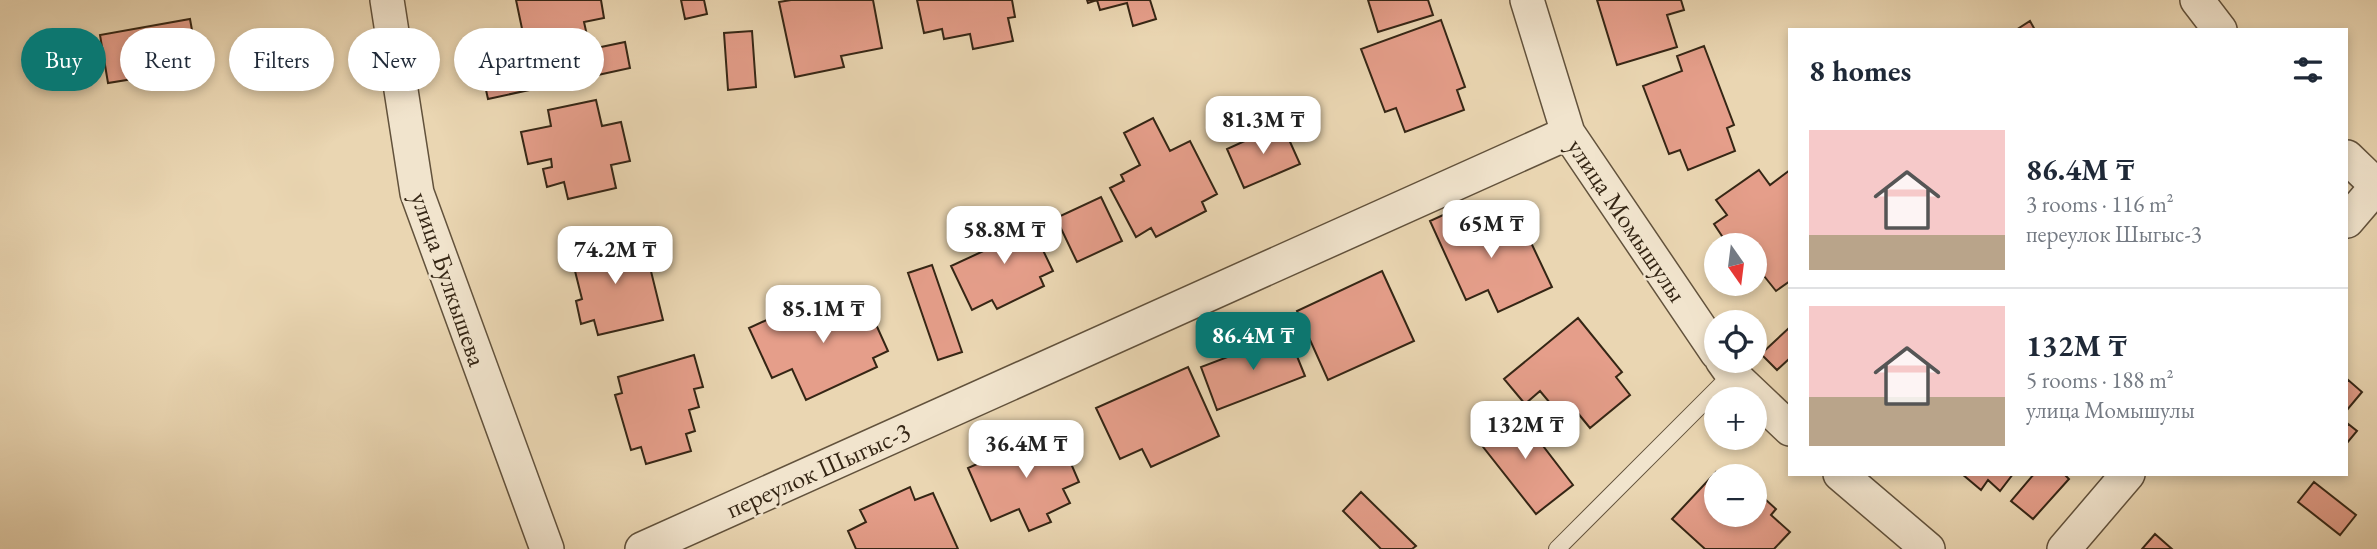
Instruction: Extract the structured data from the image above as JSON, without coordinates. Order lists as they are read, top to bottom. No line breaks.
{"streets":{"street":["улица Момышулы","улица Булкышева","переулок Шыгыс-3"]},"crossings":[["улица Момышулы","переулок Шыгыс-3"]],"north":"bottom","page":{"chip":["Buy","Rent","Filters","New","Apartment"],"heading":"8 homes","price":["81.3M ₸","65M ₸","58.8M ₸","74.2M ₸","85.1M ₸","86.4M ₸","132M ₸","36.4M ₸"],"list":[{"name":"86.4M ₸","note":"3 rooms · 116 m² · переулок Шыгыс-3"},{"name":"132M ₸","note":"5 rooms · 188 m² · улица Момышулы"}],"map_buttons":["+","−"]}}
